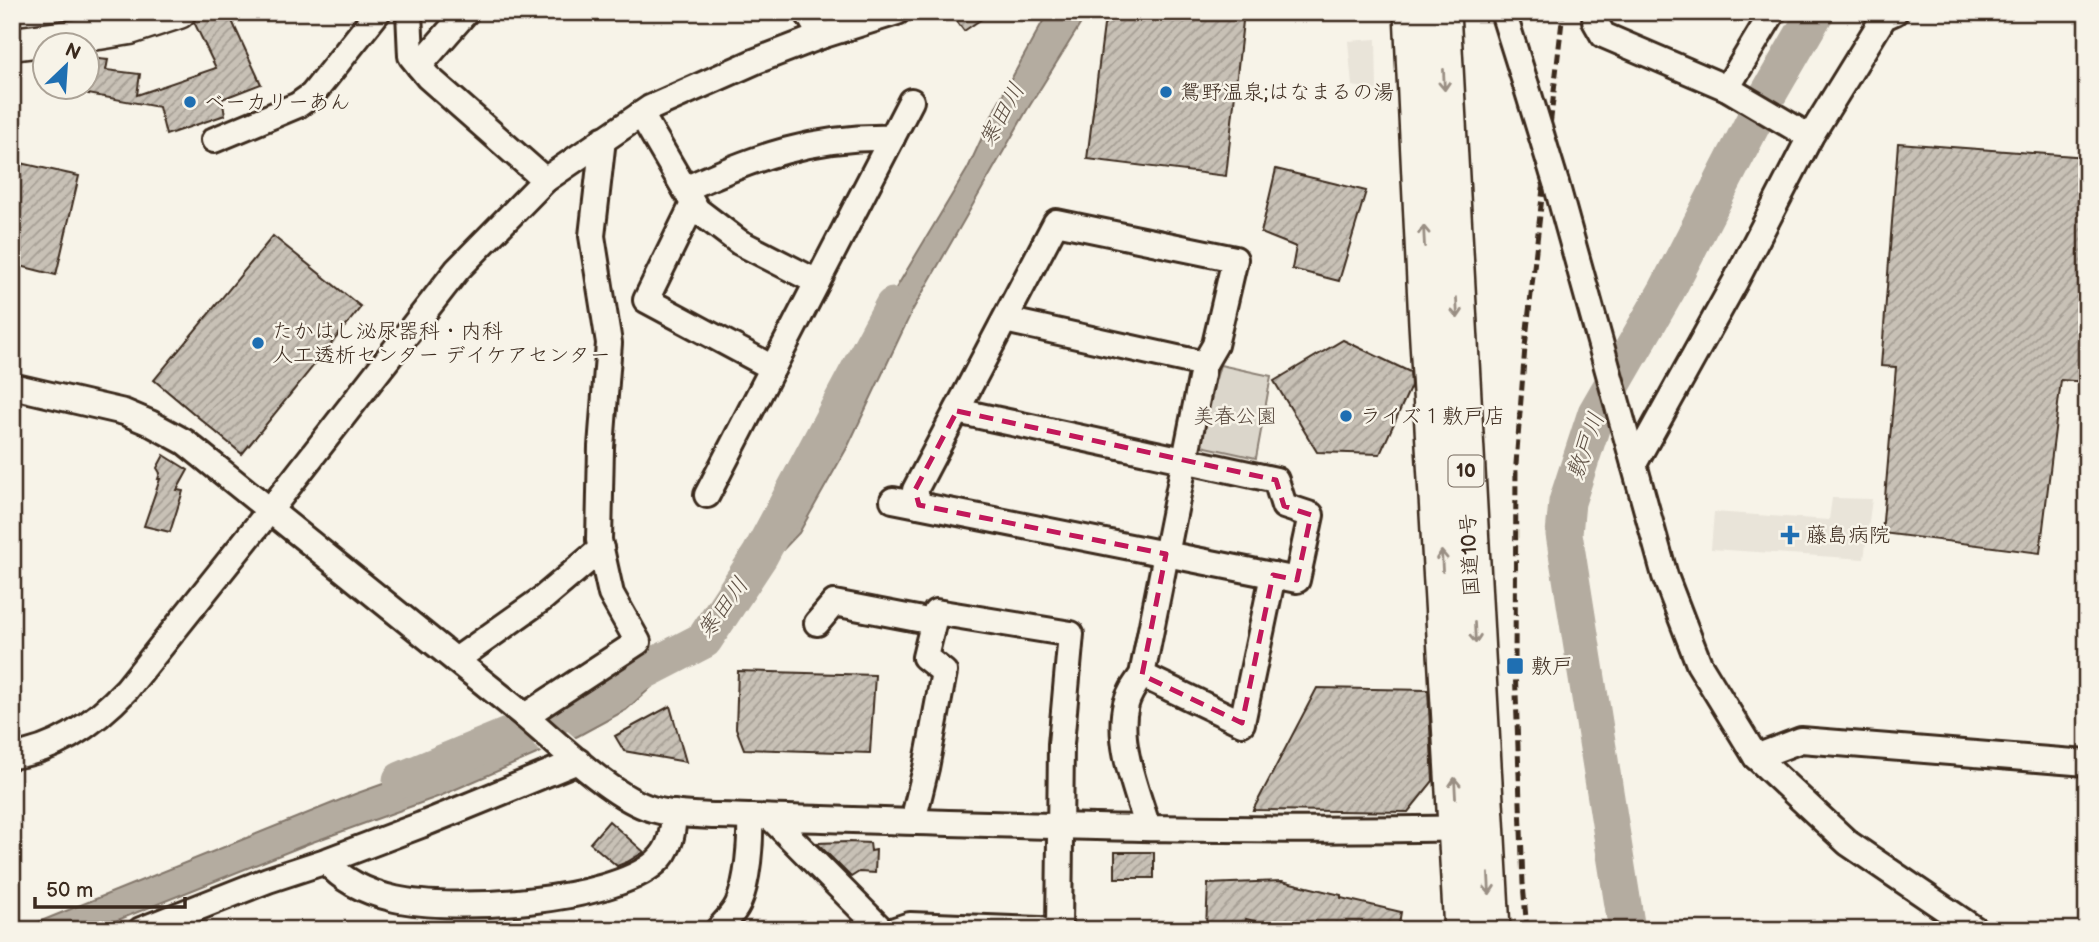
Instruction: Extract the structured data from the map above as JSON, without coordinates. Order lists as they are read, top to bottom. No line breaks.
{"streets":{"highway":["10","国道10号"]},"water":["寒田川","敷戸川"],"parks":["美春公園"],"places":{"other":["鴛野温泉;はなまるの湯","ベーカリーあん","たかはし泌尿器科・内科 人工透析センター デイケアセンター","ライズ１敷戸店"],"health":["藤島病院"],"transit":["敷戸"]},"scale_bar":"50 m","north":"top right"}
